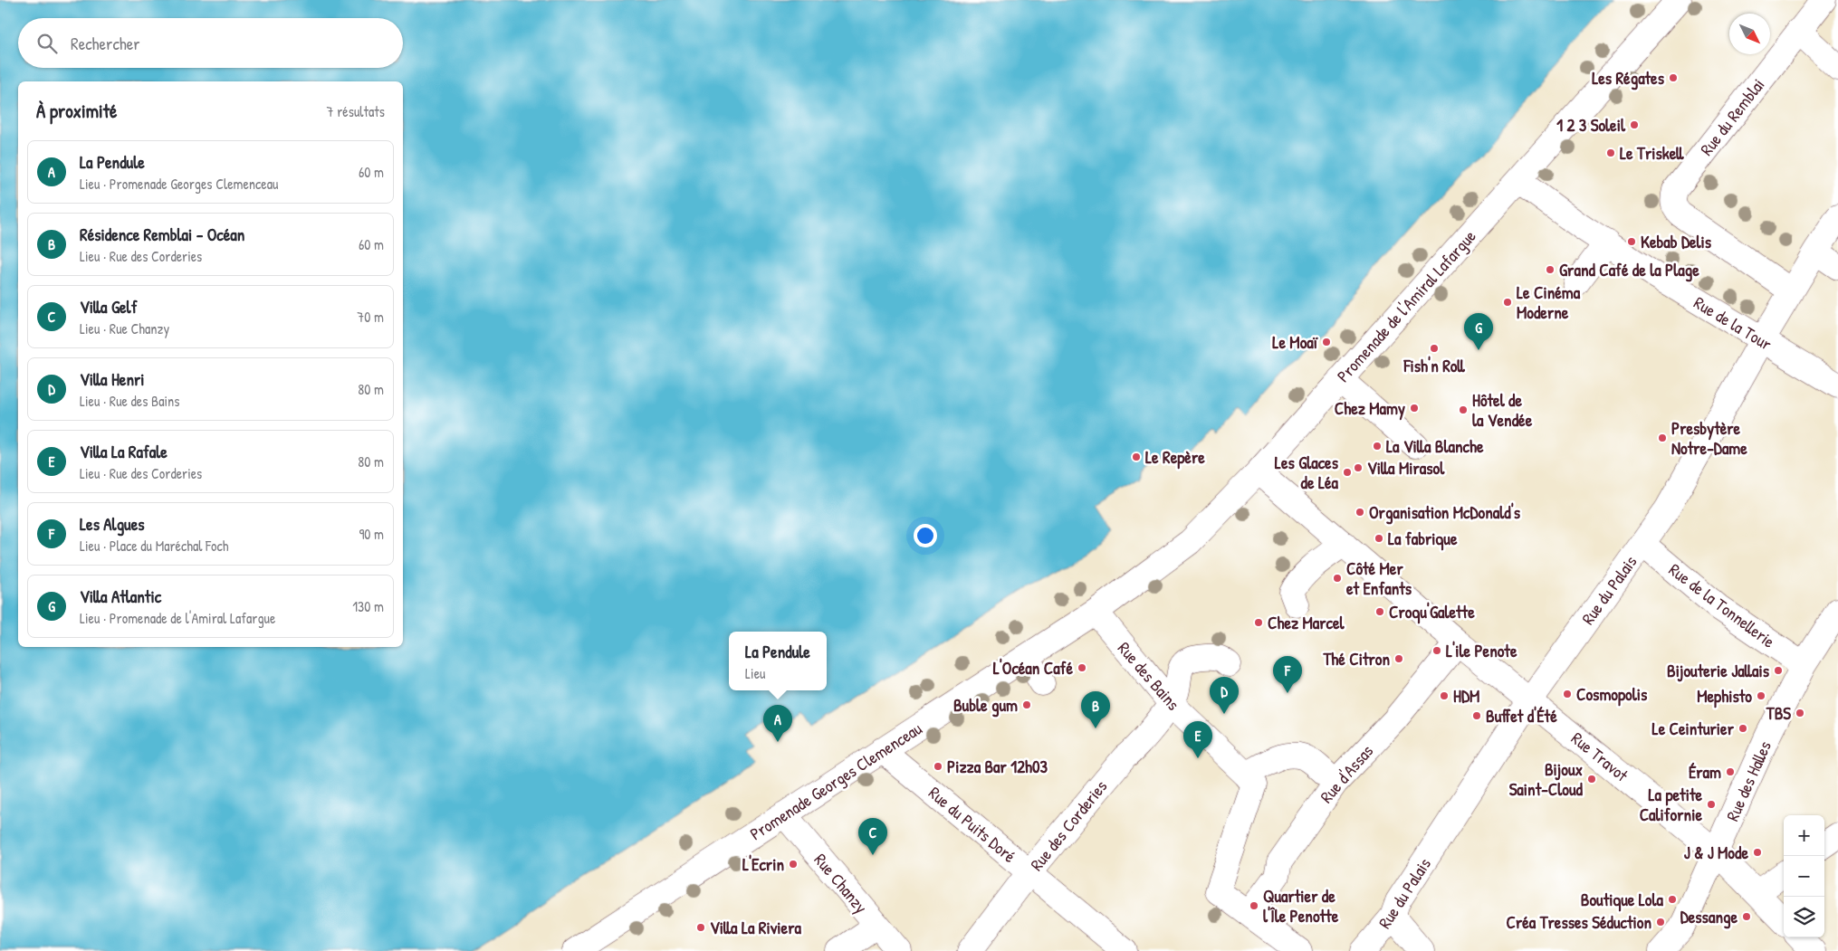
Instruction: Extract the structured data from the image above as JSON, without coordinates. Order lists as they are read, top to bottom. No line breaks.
{"streets":{"street":["Rue du Remblai","Promenade de l'Amiral Lafargue","Rue de la Tour","Rue du Palais","Rue de la Tonnellerie","Rue des Bains","Rue Travot","Rue d'Assas","Promenade Georges Clemenceau","Rue des Halles","Rue du Puits Doré","Rue des Corderies","Rue Chanzy"]},"crossings":[["Rue du Remblai","Rue du Palais"],["Promenade de l'Amiral Lafargue","Rue de la Tour"],["Promenade de l'Amiral Lafargue","Rue des Bains"],["Promenade de l'Amiral Lafargue","Rue Travot"],["Promenade de l'Amiral Lafargue","Promenade Georges Clemenceau"],["Rue de la Tour","Rue du Palais"],["Rue du Palais","Rue de la Tonnellerie"],["Rue du Palais","Rue Travot"],["Rue de la Tonnellerie","Rue des Halles"],["Rue des Bains","Promenade Georges Clemenceau"],["Rue des Bains","Rue des Corderies"],["Rue Travot","Rue d'Assas"],["Rue Travot","Rue des Halles"],["Promenade Georges Clemenceau","Rue du Puits Doré"],["Promenade Georges Clemenceau","Rue Chanzy"],["Rue du Puits Doré","Rue des Corderies"]],"places":["Les Régates","1 2 3 Soleil","Le Triskell","Kebab Delis","Grand Café de la Plage","Le Cinéma Moderne","Le Moaï","Fish'n Roll","Chez Mamy","Hôtel de la Vendée","Presbytère Notre-Dame","La Villa Blanche","Le Repère","Villa Mirasol","Les Glaces de Léa","Organisation McDonald's","La fabrique","Côté Mer et Enfants","Croqu'Galette","Chez Marcel","L'ile Penote","Thé Citron","L'Océan Café","Bijouterie Jallais","Cosmopolis","HDM","Mephisto","Buble gum","TBS","Buffet d'Été","Le Ceinturier","Pizza Bar 12h03","Éram","Bijoux Saint-Cloud","La petite Californie","J & J Mode","L'Ecrin","Boutique Lola","Quartier de l'Île Penotte","Dessange","Créa Tresses Séduction","Villa La Riviera"],"north":"bottom right","page":{"search":"Rechercher","heading":["À proximité","7 résultats"],"list":[{"mark":"A","name":"La Pendule","note":"Lieu · Promenade Georges Clemenceau","value":"60 m"},{"mark":"B","name":"Résidence Remblai - Océan","note":"Lieu · Rue des Corderies","value":"60 m"},{"mark":"C","name":"Villa Gelf","note":"Lieu · Rue Chanzy","value":"70 m"},{"mark":"D","name":"Villa Henri","note":"Lieu · Rue des Bains","value":"80 m"},{"mark":"E","name":"Villa La Rafale","note":"Lieu · Rue des Corderies","value":"80 m"},{"mark":"F","name":"Les Algues","note":"Lieu · Place du Maréchal Foch","value":"90 m"},{"mark":"G","name":"Villa Atlantic","note":"Lieu · Promenade de l'Amiral Lafargue","value":"130 m"}],"pins":["G","F","D","B","A","E","C"],"popup":["La Pendule","Lieu"],"map_buttons":["+","−"]}}
